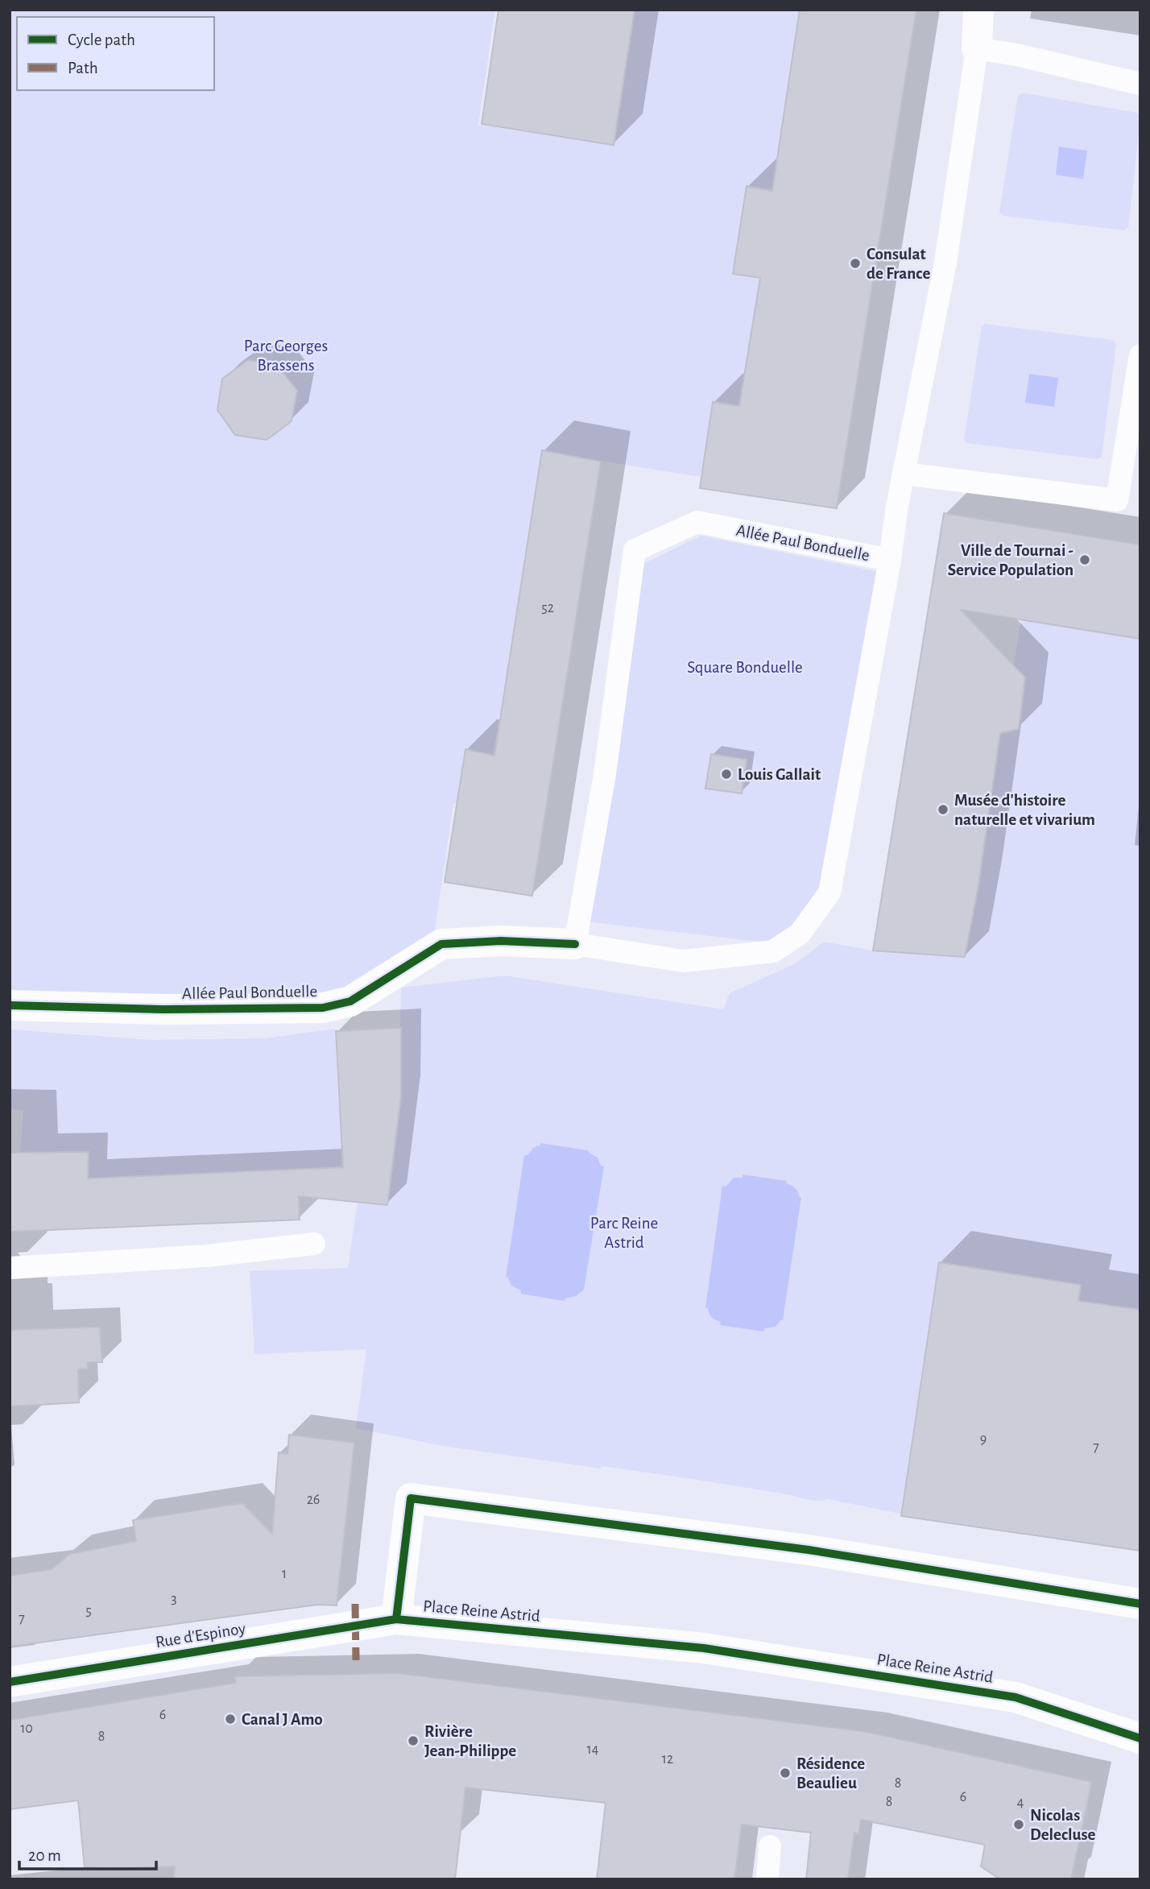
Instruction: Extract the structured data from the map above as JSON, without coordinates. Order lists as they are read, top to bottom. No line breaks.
{"streets":{"street":["Allée Paul Bonduelle","Place Reine Astrid","Rue d'Espinoy"]},"crossings":[["Place Reine Astrid","Rue d'Espinoy"]],"parks":["Parc Georges Brassens","Square Bonduelle","Parc Reine Astrid"],"places":["Consulat de France","Ville de Tournai - Service Population","Louis Gallait","Musée d'histoire naturelle et vivarium","Canal J Amo","Rivière Jean-Philippe","Résidence Beaulieu","Nicolas Delecluse"],"house_numbers":["52","9","7","26","1","3","5","7","6","10","8","14","12","8","6","8","4"],"legend":["Cycle path","Path"],"scale_bar":"20 m"}
